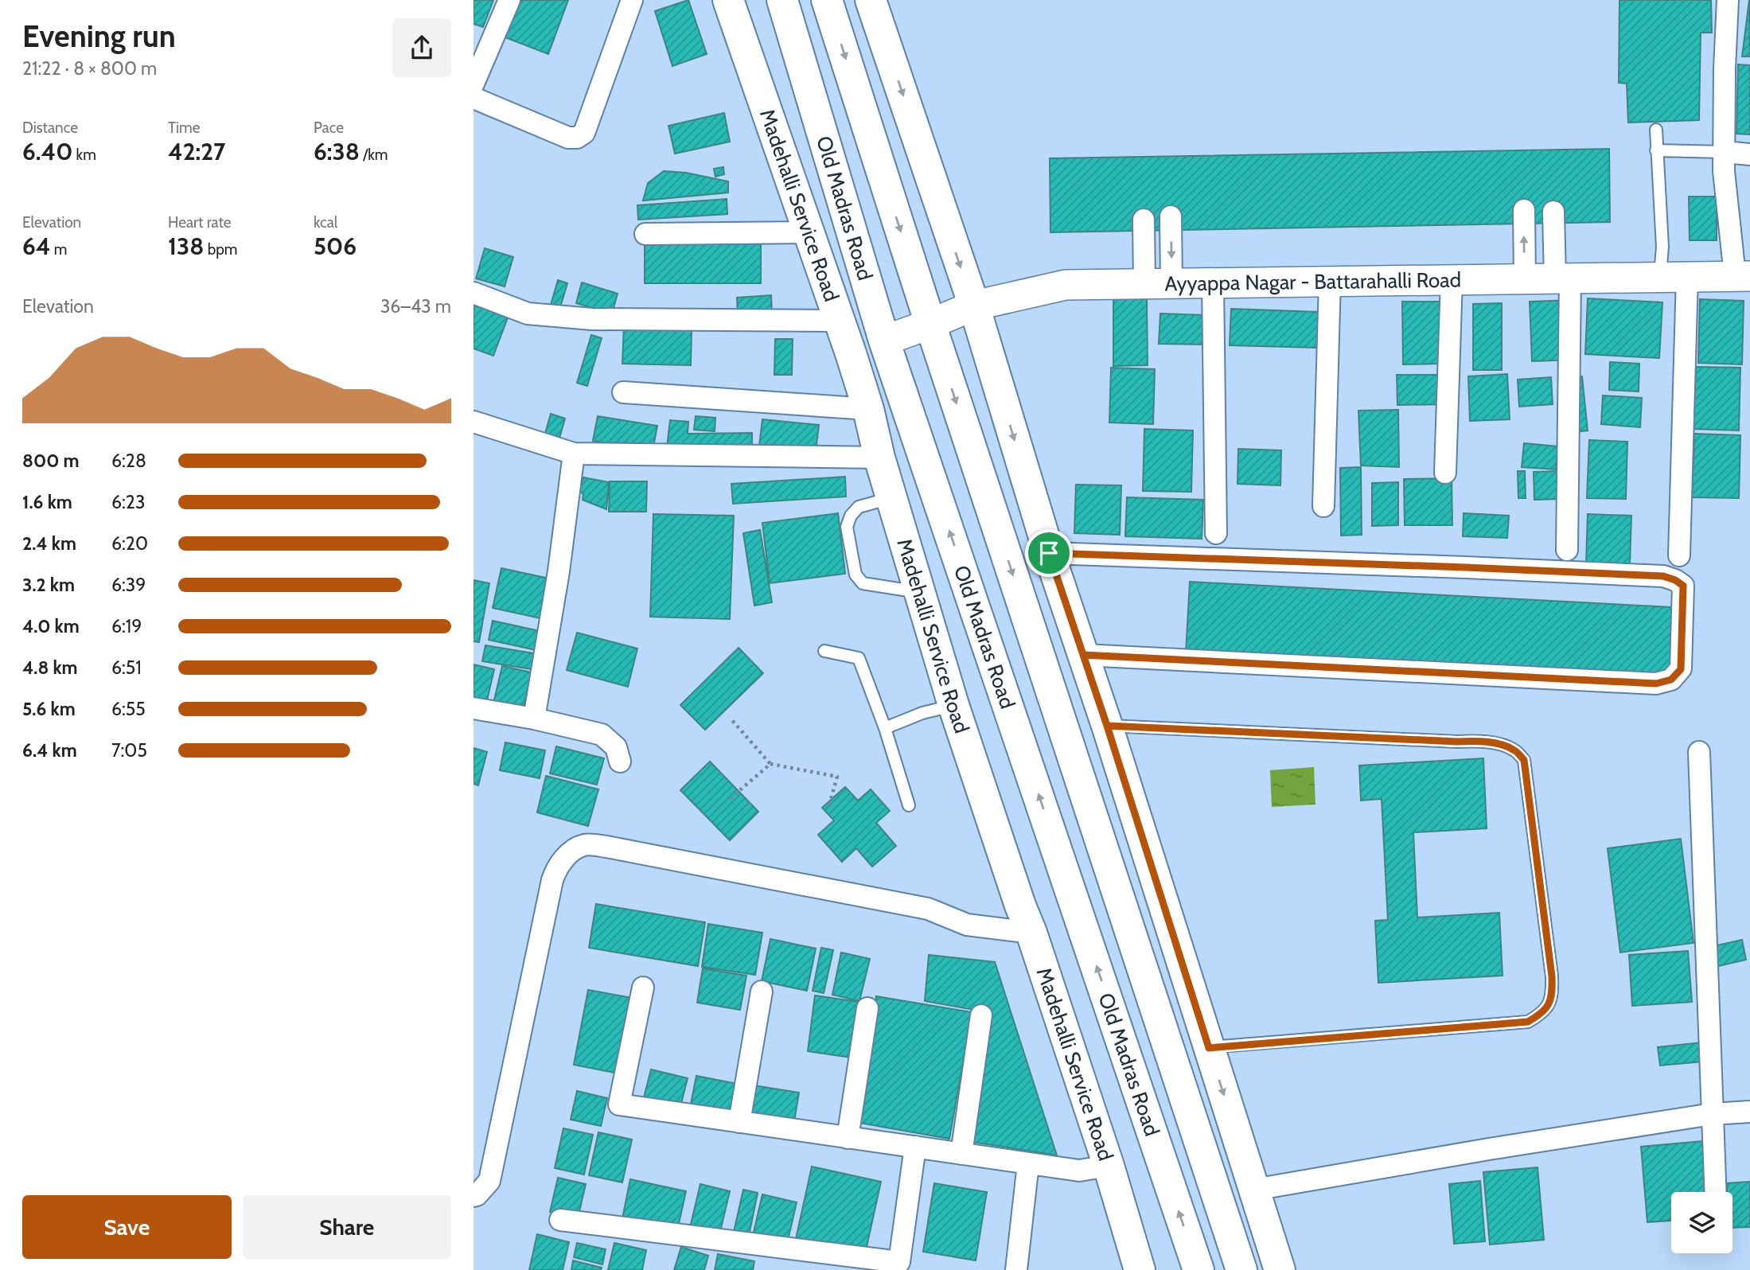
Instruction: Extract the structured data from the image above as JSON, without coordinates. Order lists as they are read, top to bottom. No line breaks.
{"streets":{"main road":["Madehalli Service Road","Old Madras Road","Ayyappa Nagar - Battarahalli Road"]},"crossings":[["Old Madras Road","Ayyappa Nagar - Battarahalli Road"]],"page":{"heading":["Evening run","21:22 · 8 × 800 m"],"stats":[["Distance","6.40 km"],["Time","42:27"],["Pace","6:38 /km"],["Elevation","64 m"],["Heart rate","138 bpm"],["kcal","506"]],"chart":["Elevation","36–43 m"],"list":[{"name":"800 m","note":"6:28"},{"name":"1.6 km","note":"6:23"},{"name":"2.4 km","note":"6:20"},{"name":"3.2 km","note":"6:39"},{"name":"4.0 km","note":"6:19"},{"name":"4.8 km","note":"6:51"},{"name":"5.6 km","note":"6:55"},{"name":"6.4 km","note":"7:05"}],"buttons":["Save","Share"]}}
